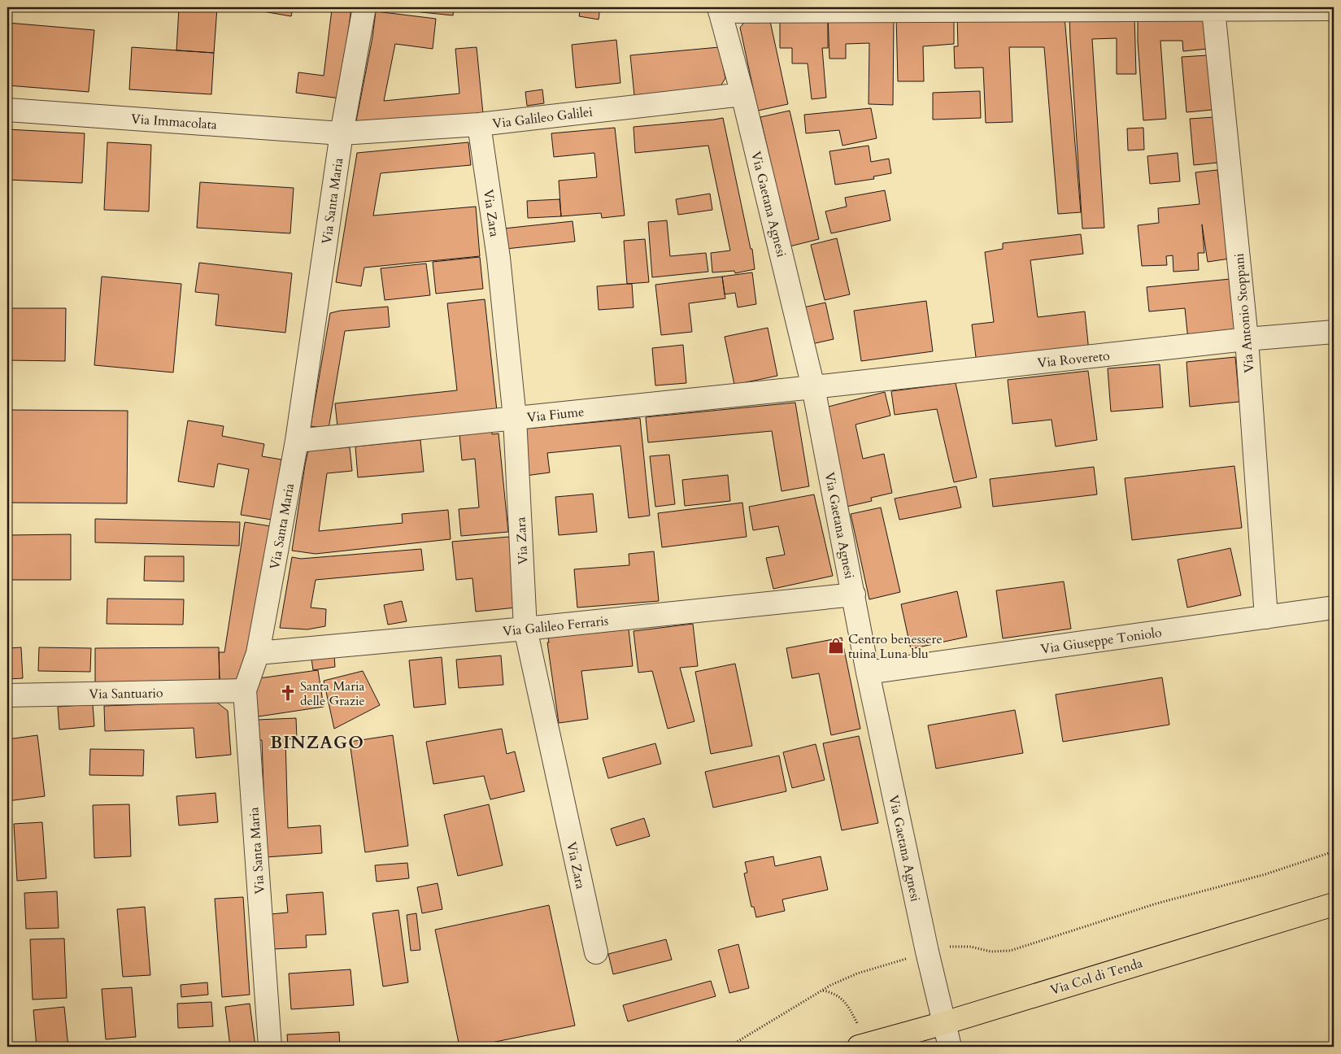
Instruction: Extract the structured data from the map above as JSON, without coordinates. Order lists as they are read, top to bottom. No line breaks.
{"streets":{"main road":["Via Col di Tenda"],"street":["Via Galileo Galilei","Via Immacolata","Via Santa Maria","Via Gaetana Agnesi","Via Zara","Via Antonio Stoppani","Via Rovereto","Via Fiume","Via Galileo Ferraris","Via Giuseppe Toniolo","Via Santuario"]},"crossings":[["Via Galileo Galilei","Via Immacolata"],["Via Galileo Galilei","Via Santa Maria"],["Via Galileo Galilei","Via Gaetana Agnesi"],["Via Galileo Galilei","Via Zara"],["Via Immacolata","Via Santa Maria"],["Via Santa Maria","Via Fiume"],["Via Santa Maria","Via Galileo Ferraris"],["Via Santa Maria","Via Santuario"],["Via Gaetana Agnesi","Via Rovereto"],["Via Gaetana Agnesi","Via Fiume"],["Via Gaetana Agnesi","Via Galileo Ferraris"],["Via Gaetana Agnesi","Via Giuseppe Toniolo"],["Via Gaetana Agnesi","Via Col di Tenda"],["Via Zara","Via Fiume"],["Via Zara","Via Galileo Ferraris"],["Via Antonio Stoppani","Via Rovereto"],["Via Antonio Stoppani","Via Giuseppe Toniolo"],["Via Rovereto","Via Fiume"]],"districts":["BINZAGO"],"places":{"shop":["Centro benessere tuina Luna blu"],"church":["Santa Maria delle Grazie"]}}
